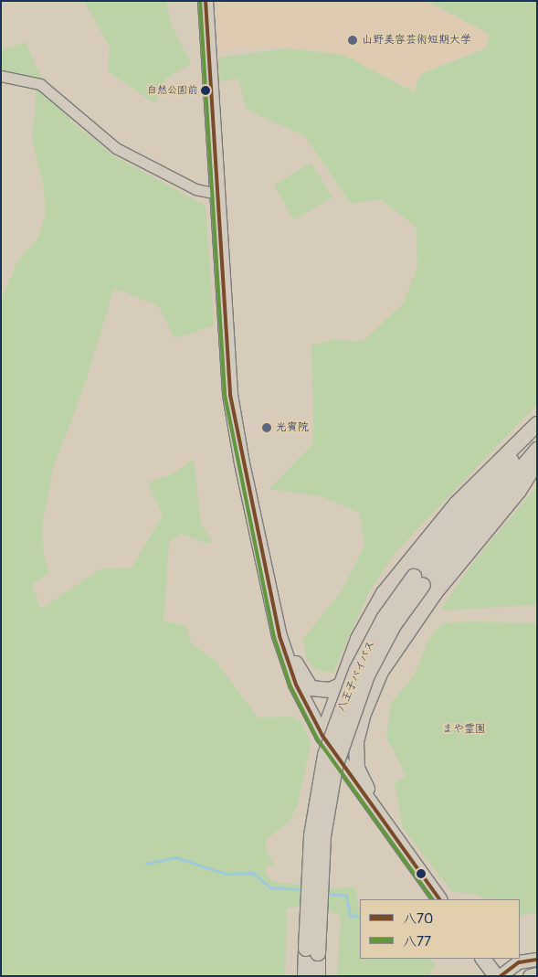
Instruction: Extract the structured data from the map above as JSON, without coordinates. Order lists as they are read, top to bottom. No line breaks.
{"streets":{"highway":["八王子バイパス"]},"parks":["まや霊園"],"places":["山野美容芸術短期大学","自然公園前","光賓院"],"lines":["transit line 八70","transit line 八77"],"legend":["八70","八77"]}
